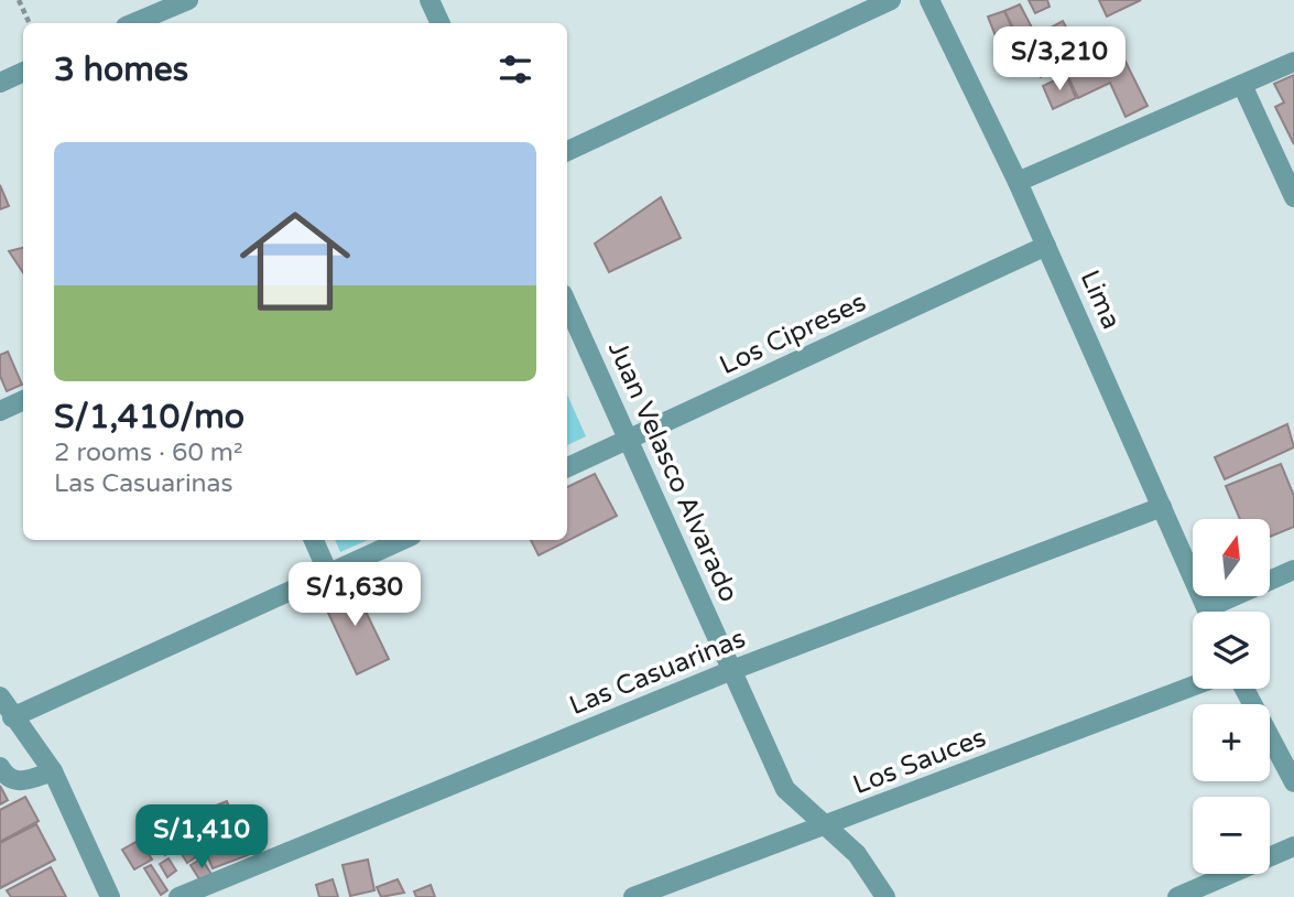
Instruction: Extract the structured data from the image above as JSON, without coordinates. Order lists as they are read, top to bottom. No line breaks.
{"streets":{"street":["Lima","Los Cipreses","Juan Velasco Alvarado","Las Casuarinas","Los Sauces"]},"crossings":[["Lima","Los Cipreses"],["Lima","Las Casuarinas"],["Los Cipreses","Juan Velasco Alvarado"],["Juan Velasco Alvarado","Las Casuarinas"],["Juan Velasco Alvarado","Los Sauces"]],"north":"top","page":{"heading":"3 homes","price":["S/3,210","S/1,630","S/1,410"],"list":[{"name":"S/1,410/mo","note":"2 rooms · 60 m² · Las Casuarinas"}],"map_buttons":["+","−"]}}
